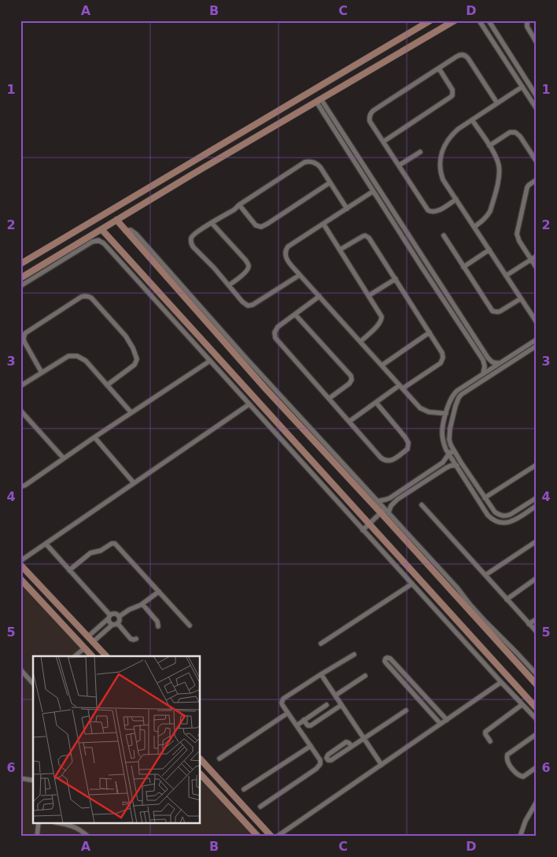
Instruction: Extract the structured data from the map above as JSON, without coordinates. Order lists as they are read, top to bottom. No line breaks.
{"grid":{"columns":["A","B","C","D"],"rows":["1","2","3","4","5","6"]}}
